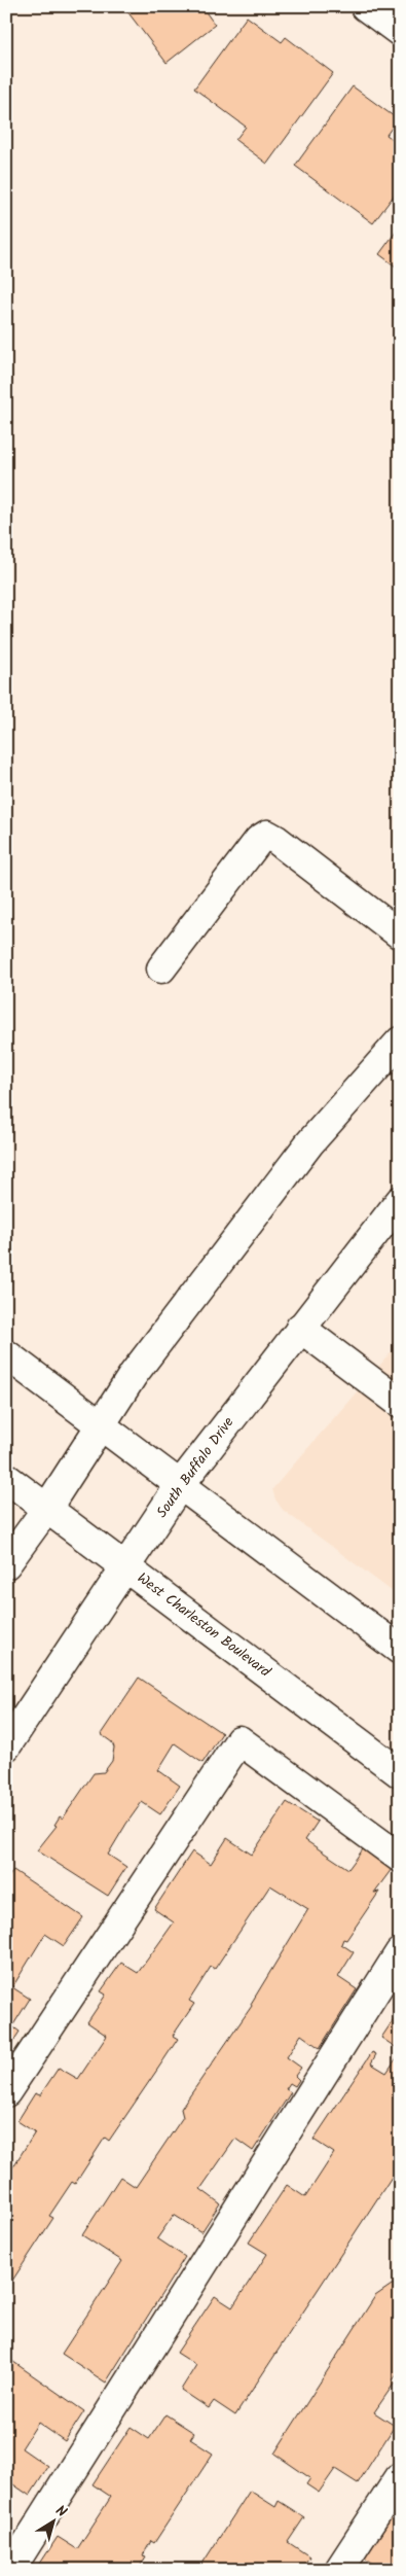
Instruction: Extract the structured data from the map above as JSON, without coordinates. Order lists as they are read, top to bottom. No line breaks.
{"streets":{"main road":["South Buffalo Drive","West Charleston Boulevard"]},"crossings":[["South Buffalo Drive","West Charleston Boulevard"]],"north":"top right"}
